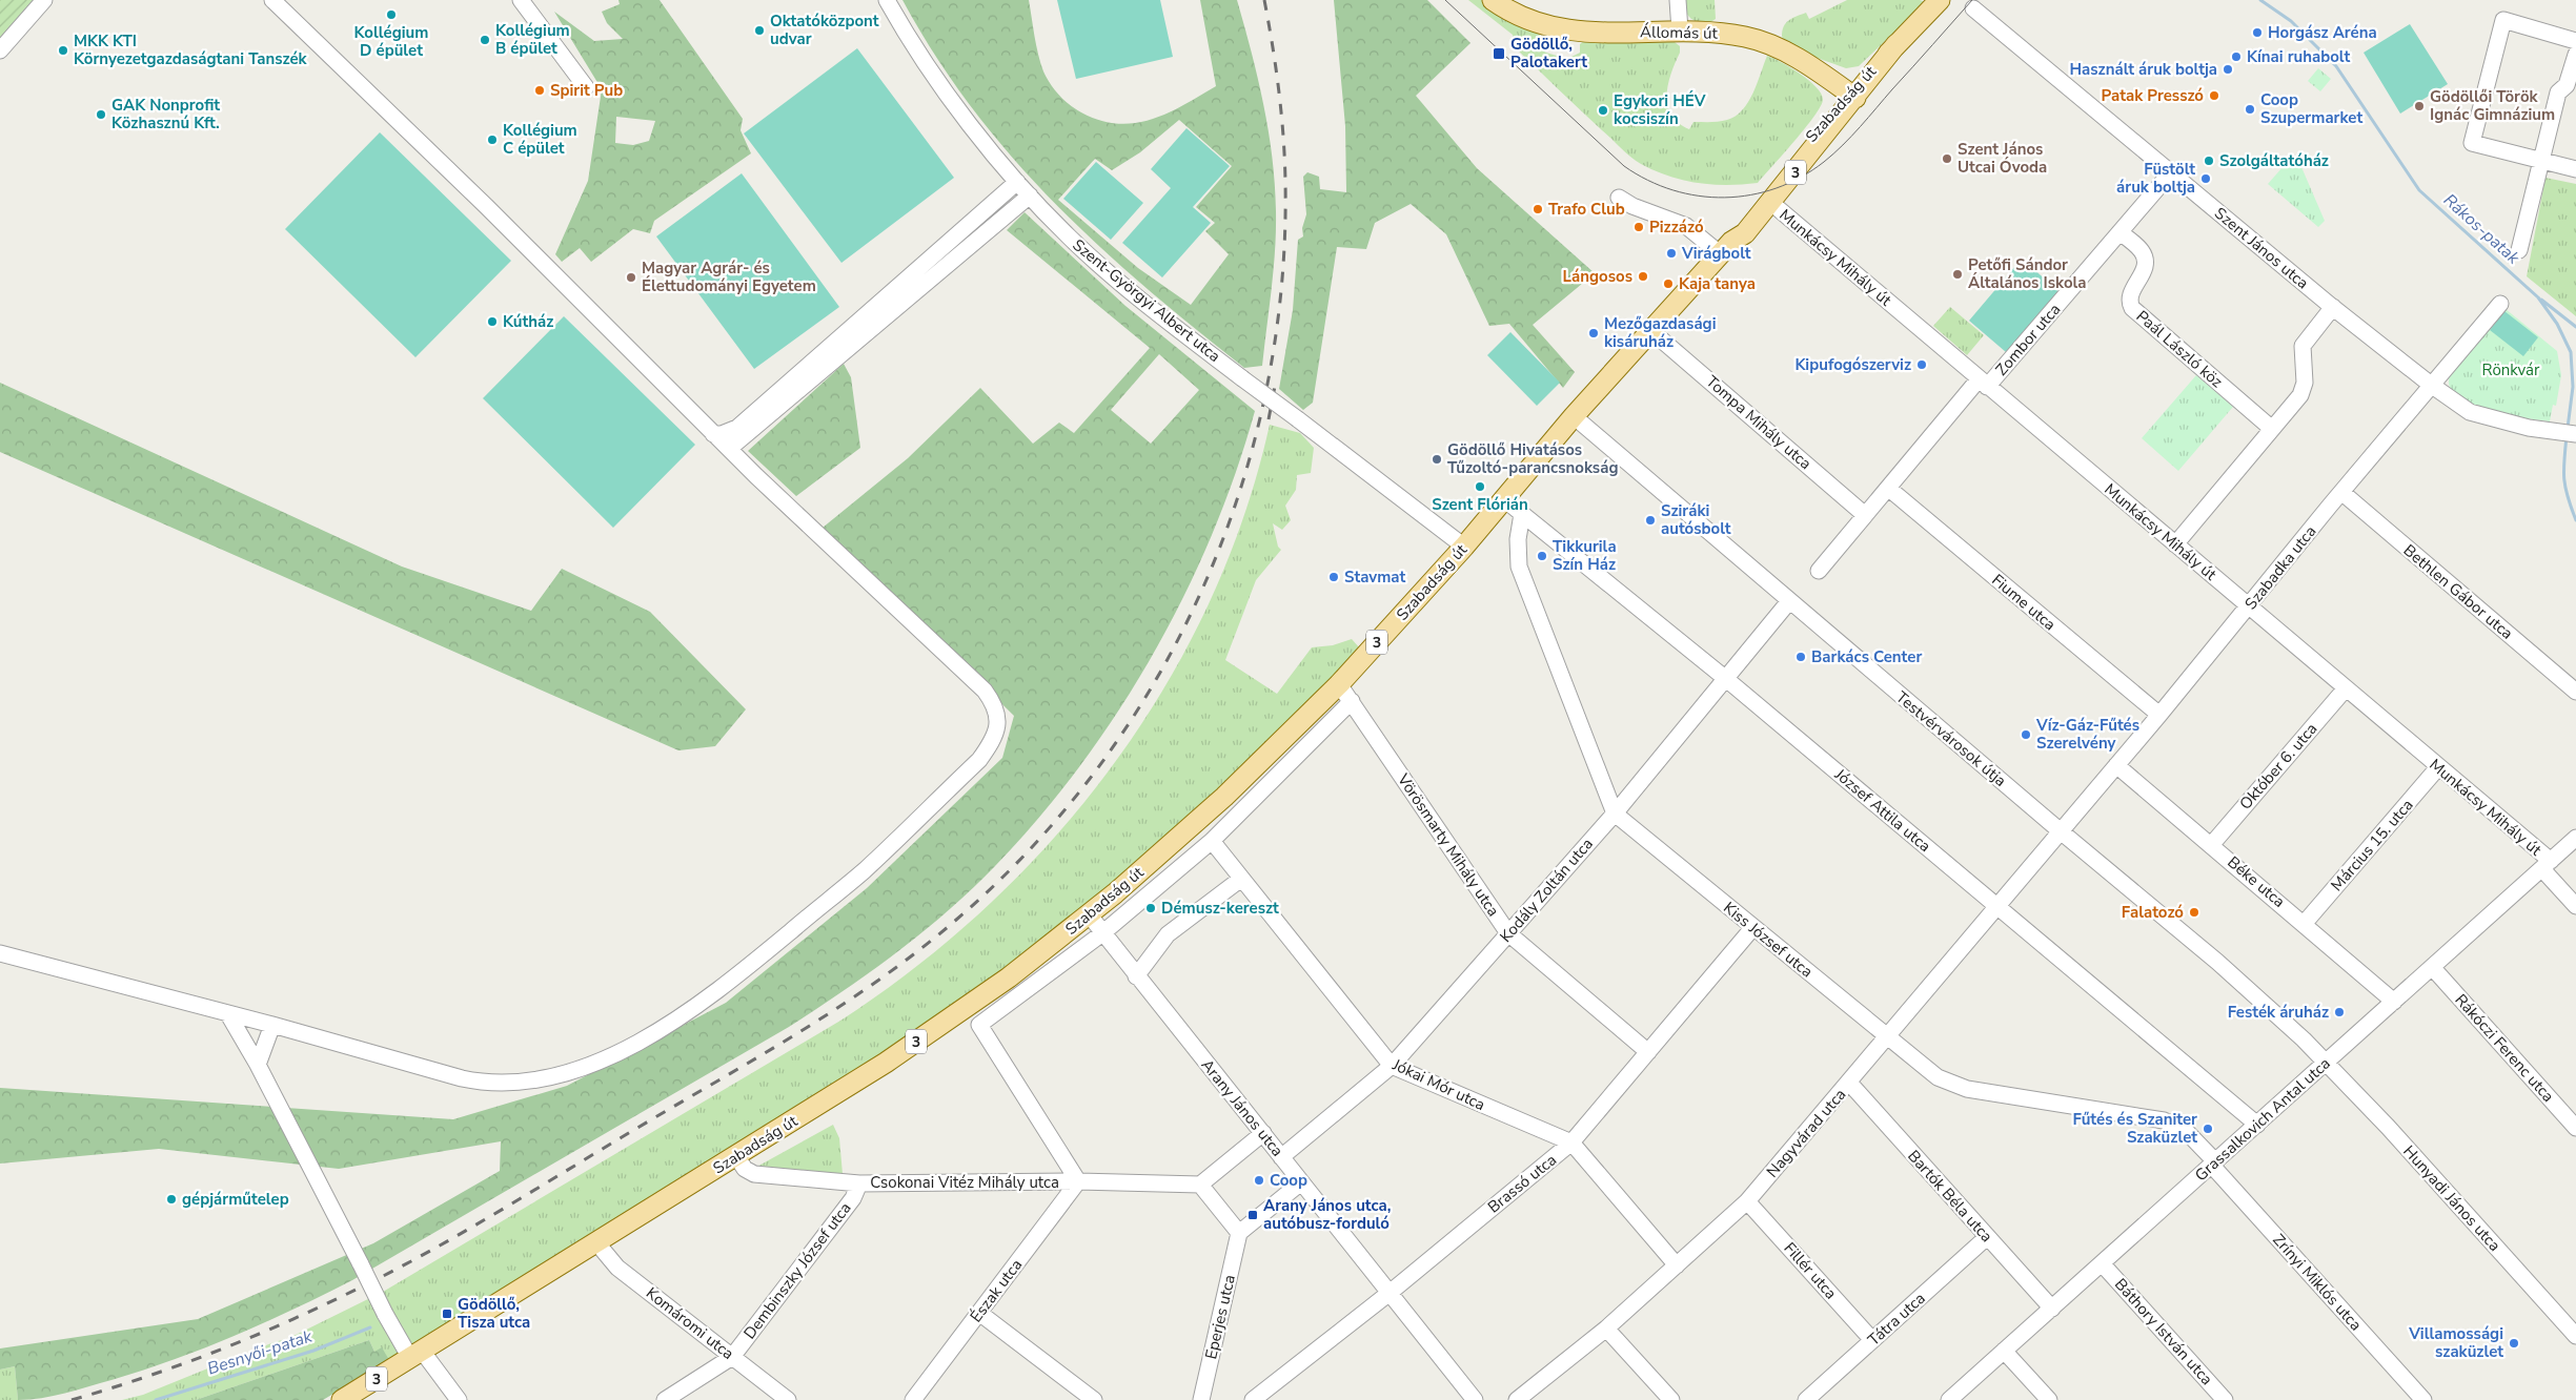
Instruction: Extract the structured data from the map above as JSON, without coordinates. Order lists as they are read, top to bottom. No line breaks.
{"streets":{"main road":["Állomás út","Szabadság út","3"],"street":["Szent János utca","Munkácsy Mihály út","Szent-Györgyi Albert utca","Zombor utca","Paál László köz","Tompa Mihály utca","Szabadka utca","Bethlen Gábor utca","Fiume utca","Testvérvárosok útja","Október 6. utca","József Attila utca","Vörösmarty Mihály utca","Március 15. utca","Béke utca","Kodály Zoltán utca","Kiss József utca","Rákóczi Ferenc utca","Jókai Mór utca","Arany János utca","Grassalkovich Antal utca","Nagyvárad utca","Csokonai Vitéz Mihály utca","Brassó utca","Bartók Béla utca","Hunyadi János utca","Dembinszky József utca","Fillér utca","Zrínyi Miklós utca","Észak utca","Eperjes utca","Tátra utca","Komáromi utca","Báthory István utca"]},"crossings":[["Állomás út","Szabadság út"],["Szabadság út","Munkácsy Mihály út"],["Szabadság út","Szent-Györgyi Albert utca"],["Szabadság út","Tompa Mihály utca"],["Szabadság út","Testvérvárosok útja"],["Szabadság út","József Attila utca"],["Szabadság út","Vörösmarty Mihály utca"],["Szabadság út","Jókai Mór utca"],["Szabadság út","Arany János utca"],["Szabadság út","Csokonai Vitéz Mihály utca"],["Szabadság út","Észak utca"],["Szabadság út","Komáromi utca"],["Szent János utca","Zombor utca"],["Szent János utca","Szabadka utca"],["Munkácsy Mihály út","Zombor utca"],["Munkácsy Mihály út","Szabadka utca"],["Munkácsy Mihály út","Október 6. utca"],["Munkácsy Mihály út","Március 15. utca"],["Munkácsy Mihály út","Grassalkovich Antal utca"],["Zombor utca","Paál László köz"],["Zombor utca","Tompa Mihály utca"],["Zombor utca","Fiume utca"],["Szabadka utca","Bethlen Gábor utca"],["Szabadka utca","Fiume utca"],["Szabadka utca","Testvérvárosok útja"],["Szabadka utca","Béke utca"],["Szabadka utca","Nagyvárad utca"],["Testvérvárosok útja","Kodály Zoltán utca"],["Testvérvárosok útja","Grassalkovich Antal utca"],["Testvérvárosok útja","Nagyvárad utca"],["Testvérvárosok útja","Hunyadi János utca"],["Október 6. utca","Béke utca"],["József Attila utca","Kodály Zoltán utca"],["József Attila utca","Kiss József utca"],["József Attila utca","Grassalkovich Antal utca"],["József Attila utca","Nagyvárad utca"],["Vörösmarty Mihály utca","Kodály Zoltán utca"],["Vörösmarty Mihály utca","Brassó utca"],["Március 15. utca","Béke utca"],["Béke utca","Grassalkovich Antal utca"],["Kodály Zoltán utca","Kiss József utca"],["Kodály Zoltán utca","Jókai Mór utca"],["Kodály Zoltán utca","Arany János utca"],["Kiss József utca","Grassalkovich Antal utca"],["Kiss József utca","Nagyvárad utca"],["Kiss József utca","Brassó utca"],["Kiss József utca","Zrínyi Miklós utca"],["Rákóczi Ferenc utca","Grassalkovich Antal utca"],["Jókai Mór utca","Nagyvárad utca"],["Jókai Mór utca","Brassó utca"],["Arany János utca","Brassó utca"],["Grassalkovich Antal utca","Bartók Béla utca"],["Grassalkovich Antal utca","Hunyadi János utca"],["Grassalkovich Antal utca","Zrínyi Miklós utca"],["Grassalkovich Antal utca","Báthory István utca"],["Nagyvárad utca","Bartók Béla utca"],["Nagyvárad utca","Fillér utca"],["Csokonai Vitéz Mihály utca","Dembinszky József utca"],["Csokonai Vitéz Mihály utca","Észak utca"],["Bartók Béla utca","Tátra utca"],["Dembinszky József utca","Komáromi utca"],["Fillér utca","Tátra utca"]],"water":["Rákos-patak","Besnyői-patak"],"parks":["Rönkvár"],"places":{"other":["Kollégium D épület","Oktatóközpont udvar","Horgász Aréna","Kollégium B épület","MKK KTI Környezetgazdaságtani Tanszék","Kínai ruhabolt","Használt áruk boltja","Spirit Pub","Patak Presszó","Gödöllői Török Ignác Gimnázium","Coop Szupermarket","Egykori HÉV kocsiszín","GAK Nonprofit Közhasznú Kft.","Kollégium C épület","Szent János Utcai Óvoda","Szolgáltatóház","Füstölt áruk boltja","Trafo Club","Pizzázó","Virágbolt","Petőfi Sándor Általános Iskola","Lángosos","Magyar Agrár- és Élettudományi Egyetem","Kaja tanya","Kútház","Mezőgazdasági kisáruház","Kipufogószerviz","Gödöllő Hivatásos Tűzoltó-parancsnokság","Szent Flórián","Sziráki autósbolt","Tikkurila Szín Ház","Stavmat","Barkács Center","Víz-Gáz-Fűtés Szerelvény","Démusz-kereszt","Falatozó","Festék áruház","Fűtés és Szaniter Szaküzlet","Coop","gépjárműtelep","Villamossági szaküzlet"],"transit":["Gödöllő, Palotakert","Arany János utca, autóbusz-forduló","Gödöllő, Tisza utca"]}}
